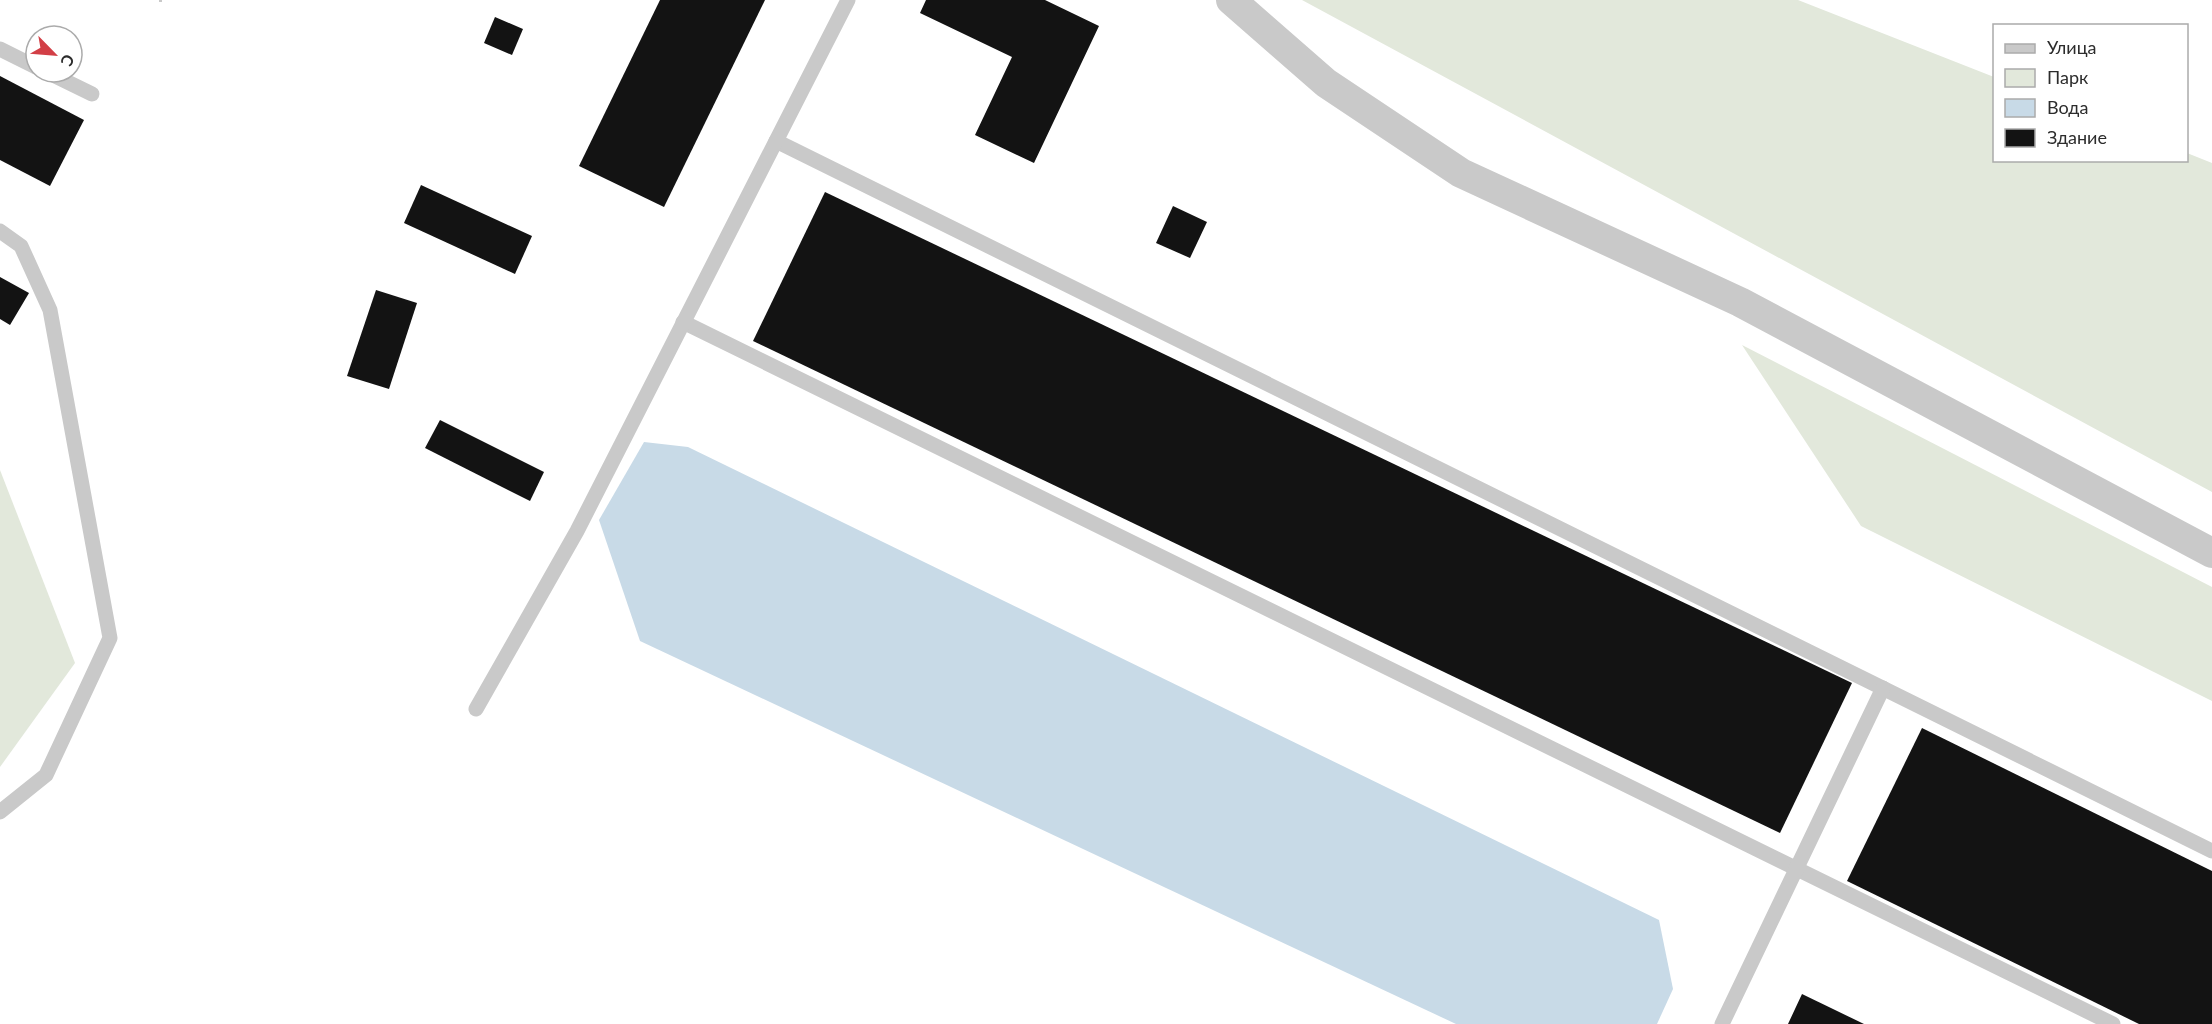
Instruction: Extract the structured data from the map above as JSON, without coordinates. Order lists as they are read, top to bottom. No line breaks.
{"legend":["Улица","Парк","Вода","Здание"],"north":"bottom right"}
